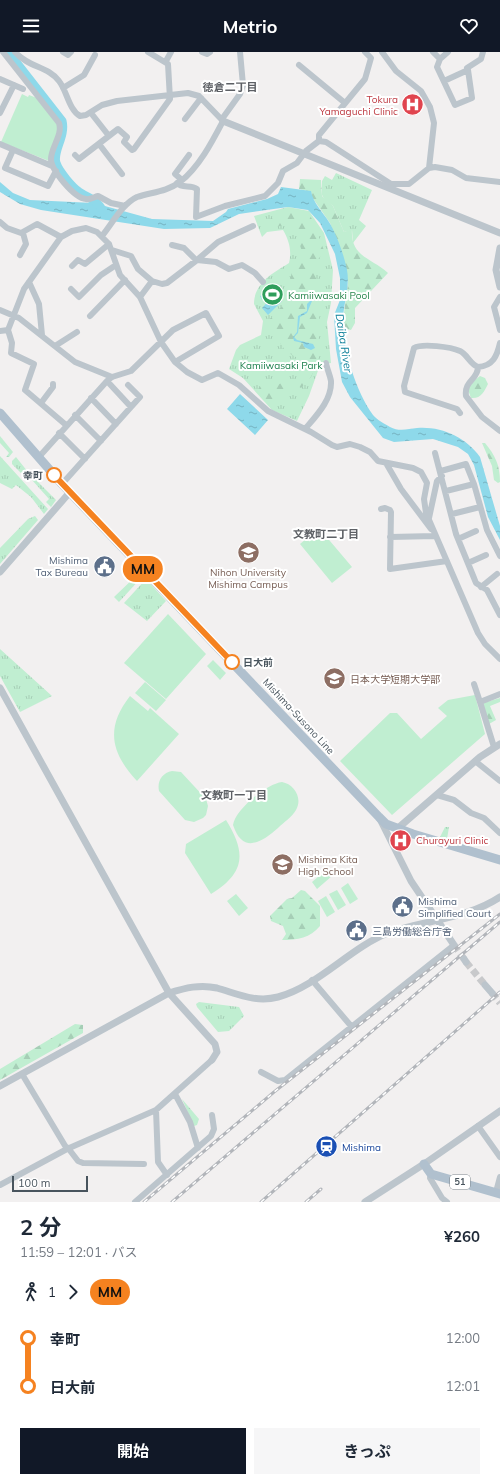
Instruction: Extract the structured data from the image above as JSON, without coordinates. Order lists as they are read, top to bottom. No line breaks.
{"streets":{"main road":["Mishima-Susono Line","51"]},"districts":["徳倉二丁目","文教町二丁目","文教町一丁目"],"water":["Daiba River"],"parks":["Kamiiwasaki Park"],"places":{"hospital":["Tokura Yamaguchi Clinic","Churayuri Clinic"],"sports":["Kamiiwasaki Pool"],"other":["幸町","日大前"],"school or university":["Nihon University Mishima Campus","日本大学短期大学部","Mishima Kita High School"],"public building":["Mishima Tax Bureau","Mishima Simplified Court","三島労働総合庁舎"],"station":["Mishima"]},"lines":["bus line MM"],"scale_bar":"100 m","page":{"header":"Metrio","on_map":"MM","scale":"100 m","heading":["2 分","11:59 – 12:01 · バス","¥260"],"legs":["1","MM"],"list":[{"name":"幸町","value":"12:00"},{"name":"日大前","value":"12:01"}],"buttons":["開始","きっぷ"]}}
